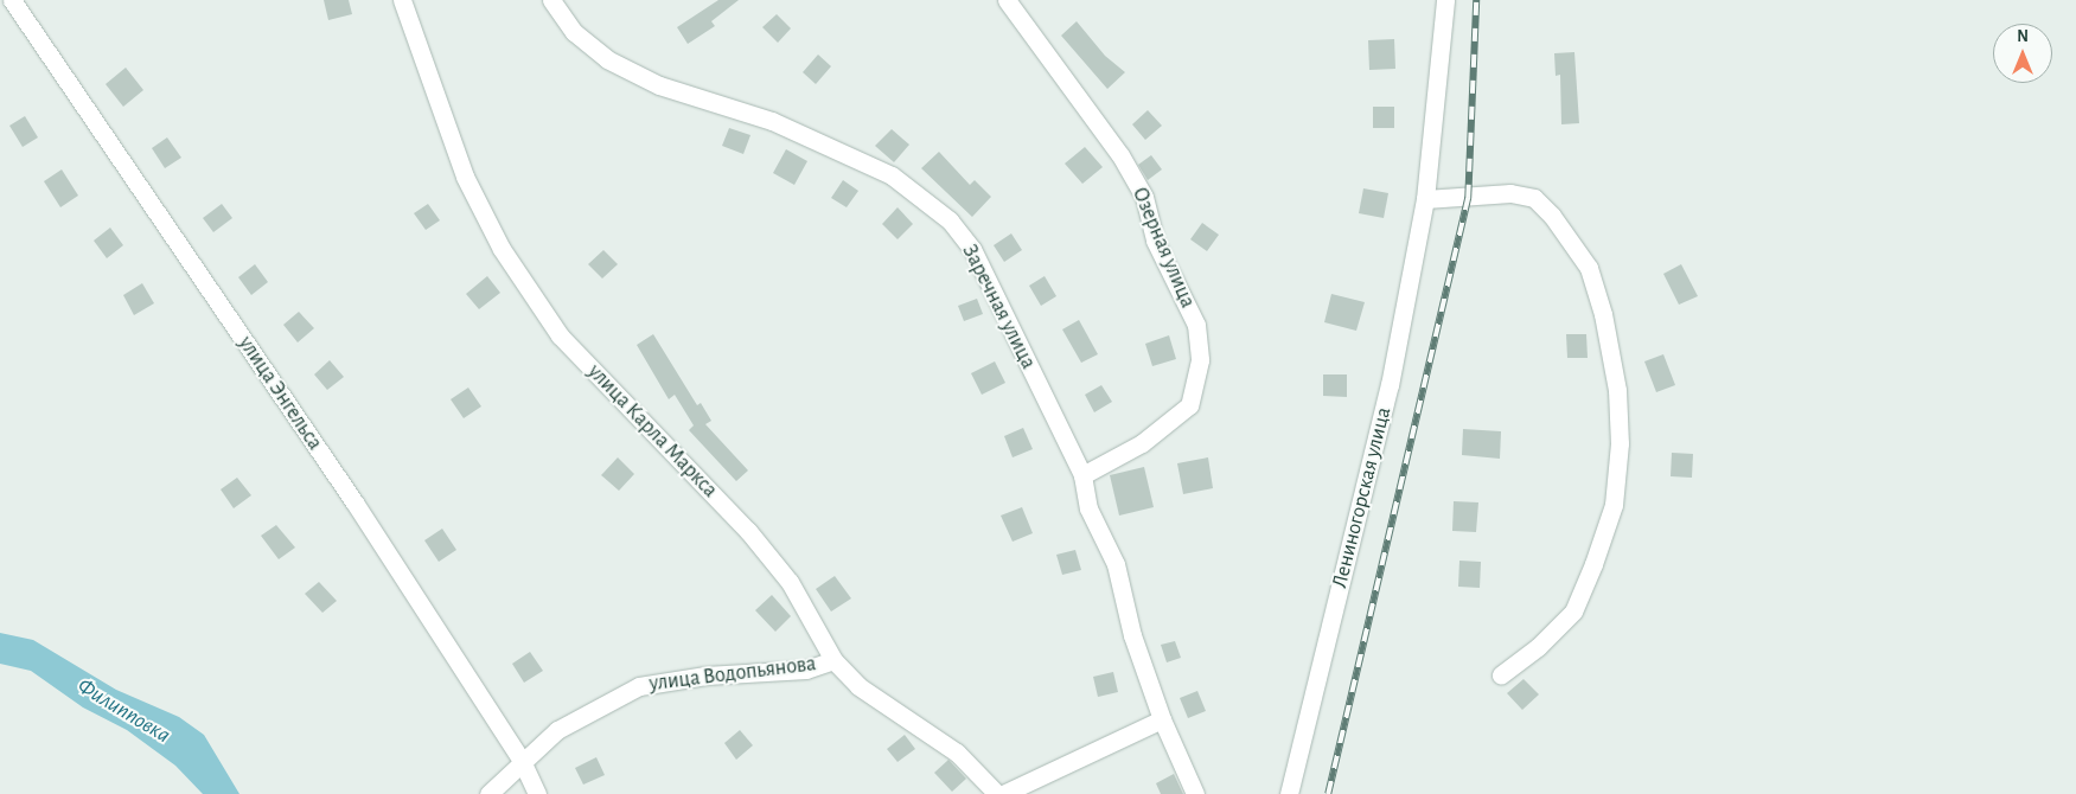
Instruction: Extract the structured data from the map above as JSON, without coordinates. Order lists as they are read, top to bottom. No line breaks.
{"streets":{"street":["Озерная улица","Заречная улица","улица Энгельса","улица Карла Маркса","Лениногорская улица","улица Водопьянова"]},"crossings":[["Озерная улица","Заречная улица"],["улица Энгельса","улица Водопьянова"],["улица Карла Маркса","улица Водопьянова"]],"water":["Филипповка"],"north":"top"}
